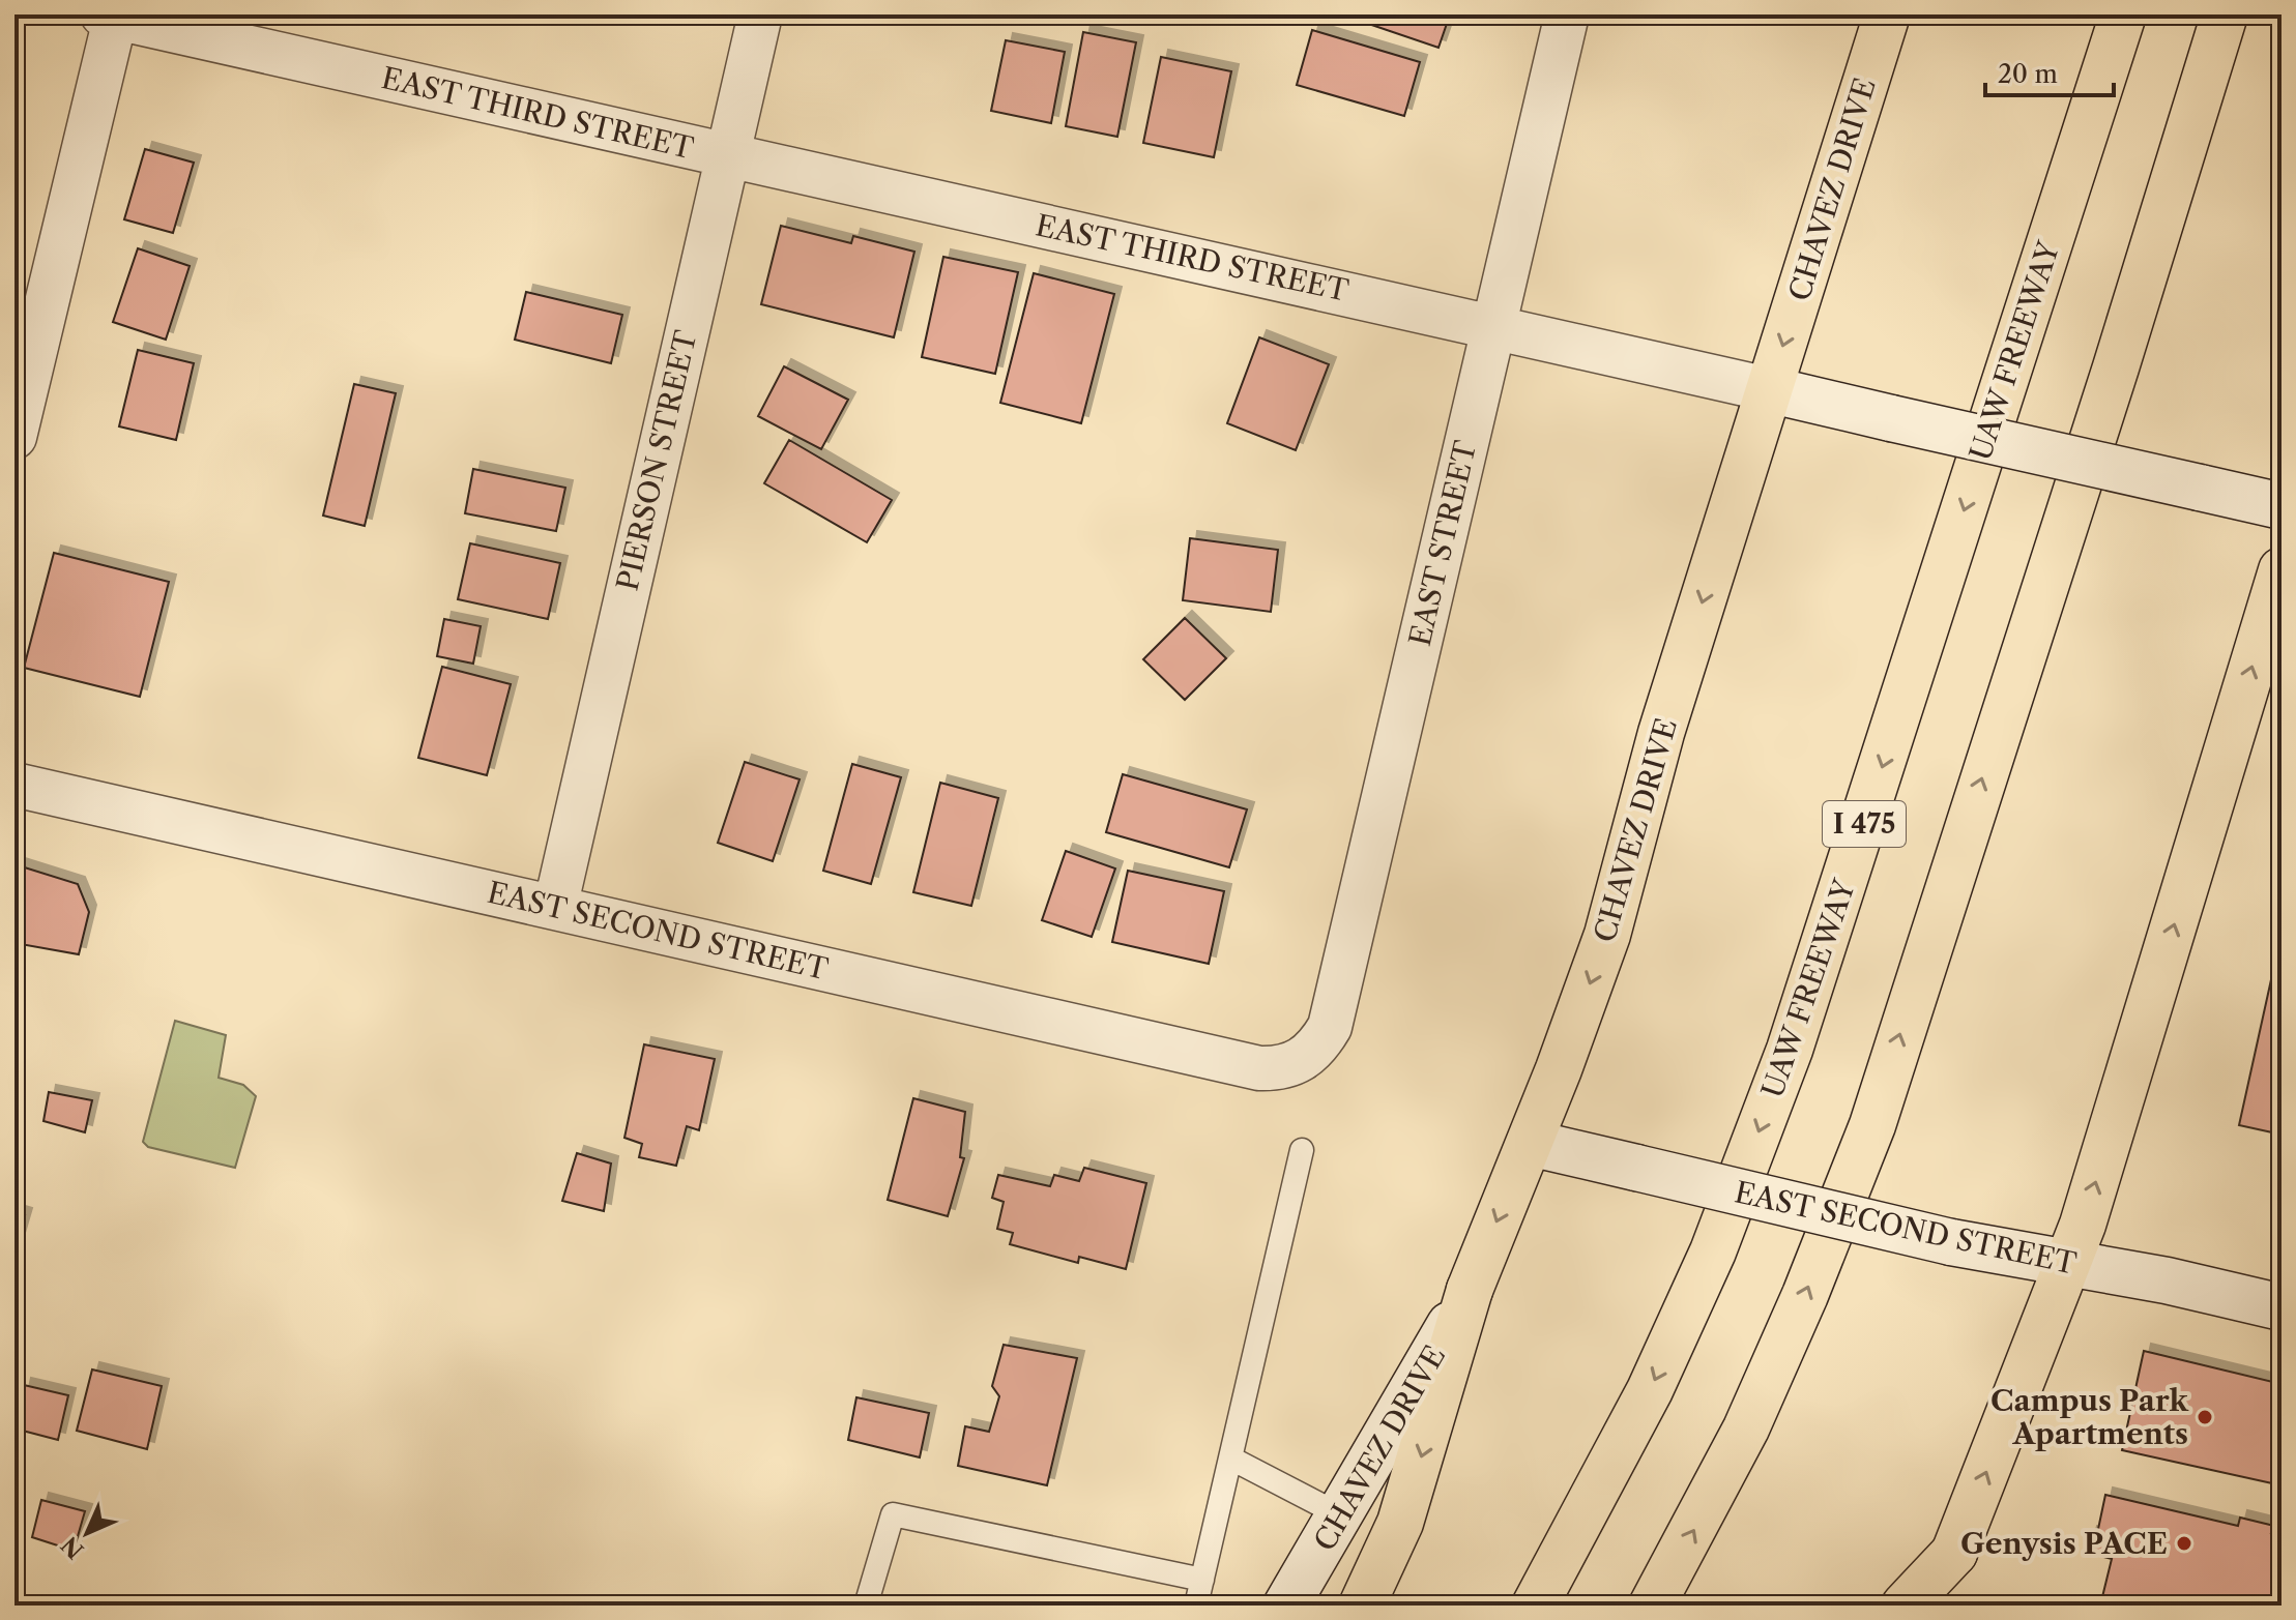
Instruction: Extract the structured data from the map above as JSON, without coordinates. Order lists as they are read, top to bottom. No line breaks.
{"streets":{"main road":["CHAVEZ DRIVE","UAW FREEWAY","I 475"],"street":["EAST THIRD STREET","PIERSON STREET","EAST STREET","EAST SECOND STREET"]},"crossings":[["EAST THIRD STREET","CHAVEZ DRIVE"],["EAST THIRD STREET","PIERSON STREET"],["EAST THIRD STREET","EAST STREET"],["CHAVEZ DRIVE","EAST SECOND STREET"],["PIERSON STREET","EAST SECOND STREET"],["EAST STREET","EAST SECOND STREET"]],"places":["Campus Park Apartments","Genysis PACE"],"scale_bar":"20 m","north":"bottom left"}
